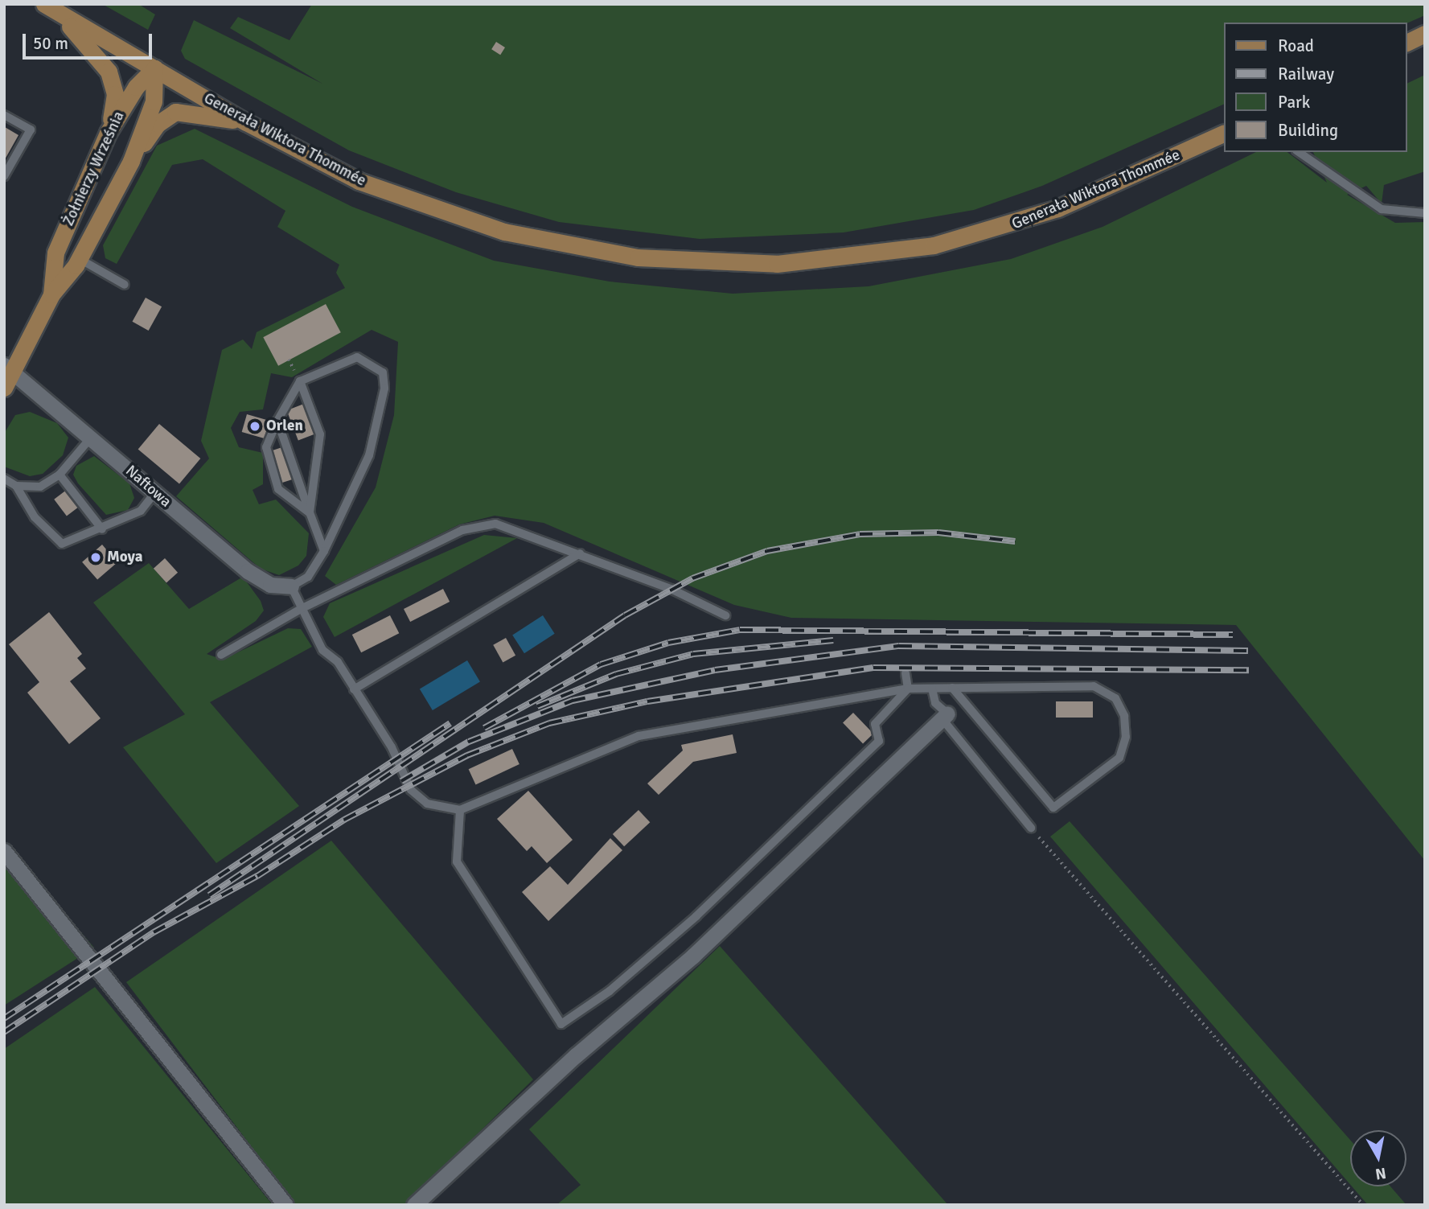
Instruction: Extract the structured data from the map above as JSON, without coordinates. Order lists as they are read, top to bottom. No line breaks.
{"streets":{"main road":["Generała Wiktora Thommée","Żołnierzy Września"],"street":["Naftowa"]},"crossings":[["Generała Wiktora Thommée","Żołnierzy Września"],["Żołnierzy Września","Naftowa"]],"places":["Orlen","Moya"],"legend":["Road","Railway","Park","Building"],"scale_bar":"50 m","north":"bottom"}
